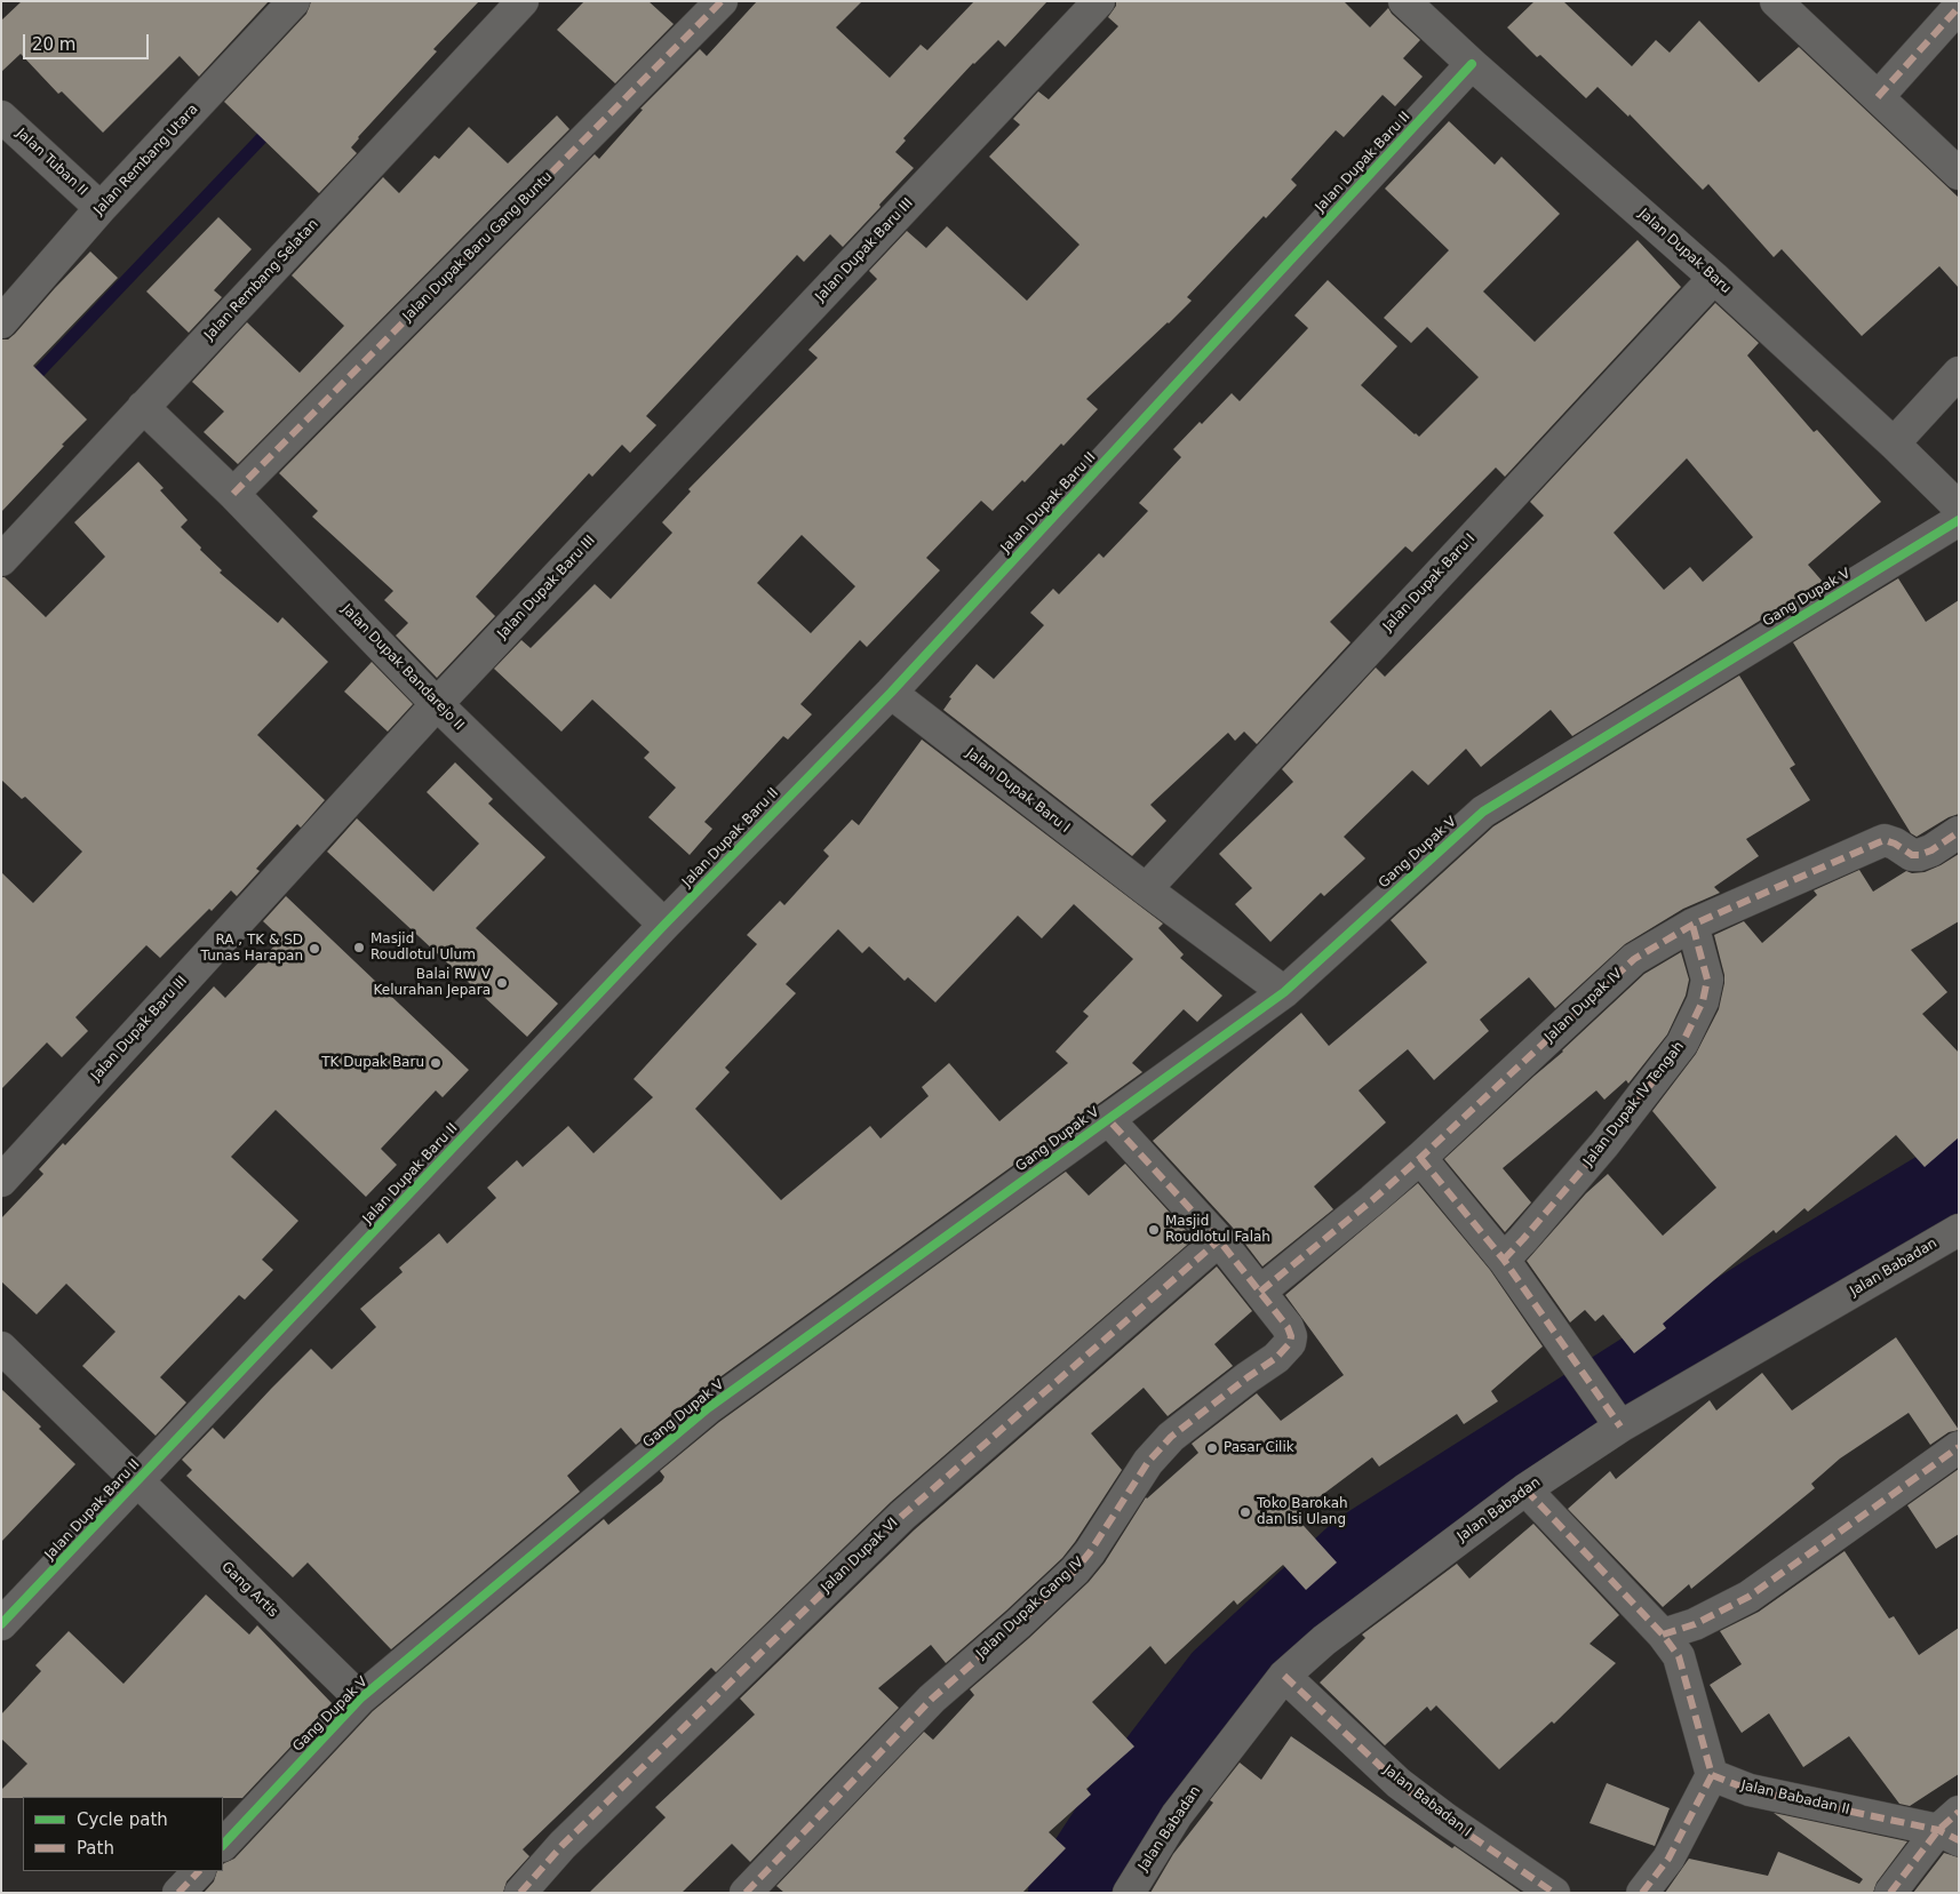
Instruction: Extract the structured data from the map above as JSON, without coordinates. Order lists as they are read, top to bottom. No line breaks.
{"streets":{"street":["Jalan Rembang Utara","Jalan Tuban II","Jalan Dupak Baru II","Jalan Dupak Baru Gang Buntu","Jalan Dupak Baru III","Jalan Dupak Baru","Jalan Rembang Selatan","Jalan Dupak Baru I","Gang Dupak V","Jalan Dupak Bandarejo II","Jalan Dupak IV","Jalan Dupak IV Tengah","Jalan Babadan","Jalan Dupak VI","Gang Artis","Jalan Dupak Gang IV","Jalan Babadan II","Jalan Babadan I"]},"crossings":[["Jalan Rembang Utara","Jalan Tuban II"],["Jalan Dupak Baru II","Jalan Dupak Baru"],["Jalan Dupak Baru II","Jalan Dupak Baru I"],["Jalan Dupak Baru II","Jalan Dupak Bandarejo II"],["Jalan Dupak Baru II","Gang Artis"],["Jalan Dupak Baru Gang Buntu","Jalan Dupak Bandarejo II"],["Jalan Dupak Baru III","Jalan Dupak Bandarejo II"],["Jalan Dupak Baru","Jalan Dupak Baru I"],["Jalan Rembang Selatan","Jalan Dupak Bandarejo II"],["Jalan Dupak Baru I","Gang Dupak V"],["Gang Dupak V","Gang Artis"],["Gang Dupak V","Jalan Dupak Gang IV"],["Jalan Dupak IV","Jalan Dupak IV Tengah"],["Jalan Dupak IV","Jalan Dupak Gang IV"],["Jalan Babadan","Jalan Babadan I"],["Jalan Dupak VI","Jalan Dupak Gang IV"]],"places":["Masjid Roudlotul Ulum","RA , TK & SD Tunas Harapan","Balai RW V Kelurahan Jepara","TK Dupak Baru","Masjid Roudlotul Falah","Pasar Cilik","Toko Barokah dan Isi Ulang"],"legend":["Cycle path","Path"],"scale_bar":"20 m"}
